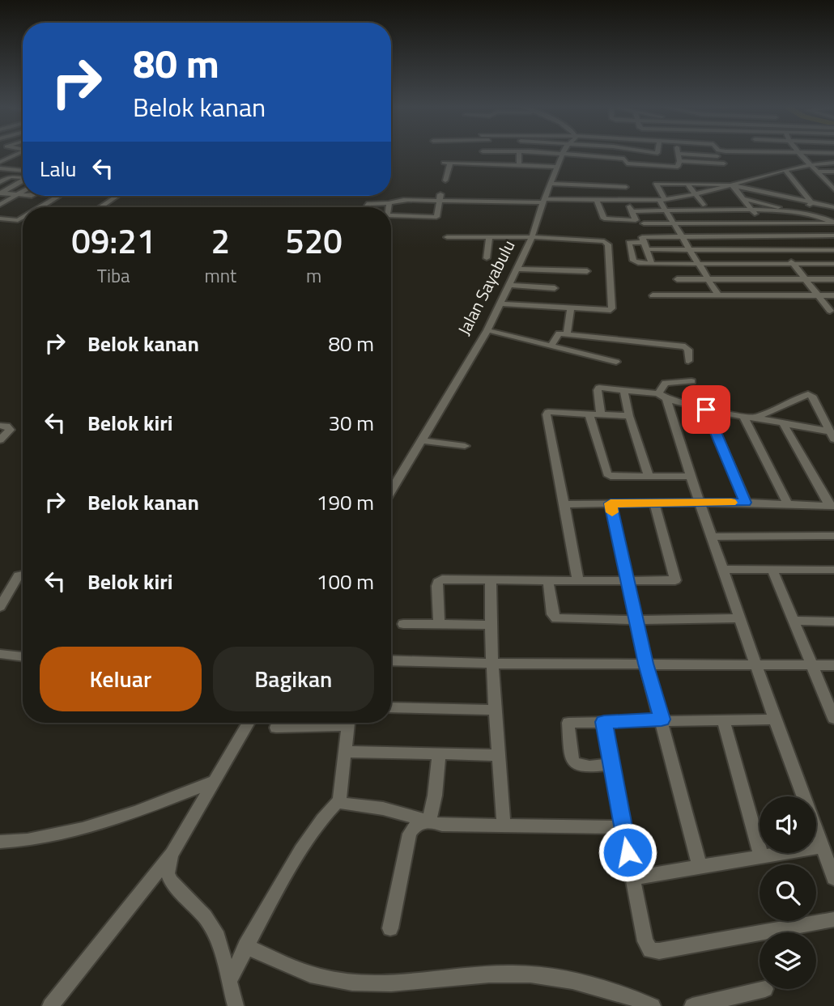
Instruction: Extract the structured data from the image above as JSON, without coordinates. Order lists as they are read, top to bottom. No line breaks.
{"streets":{"street":["Jalan Sayabulu"]},"page":{"turn":["80 m","Belok kanan"],"then":"Lalu","eta":["09:21","Tiba","2","mnt","520","m"],"list":[{"name":"Belok kanan","value":"80 m"},{"name":"Belok kiri","value":"30 m"},{"name":"Belok kanan","value":"190 m"},{"name":"Belok kiri","value":"100 m"}],"buttons":["Keluar","Bagikan"]}}
